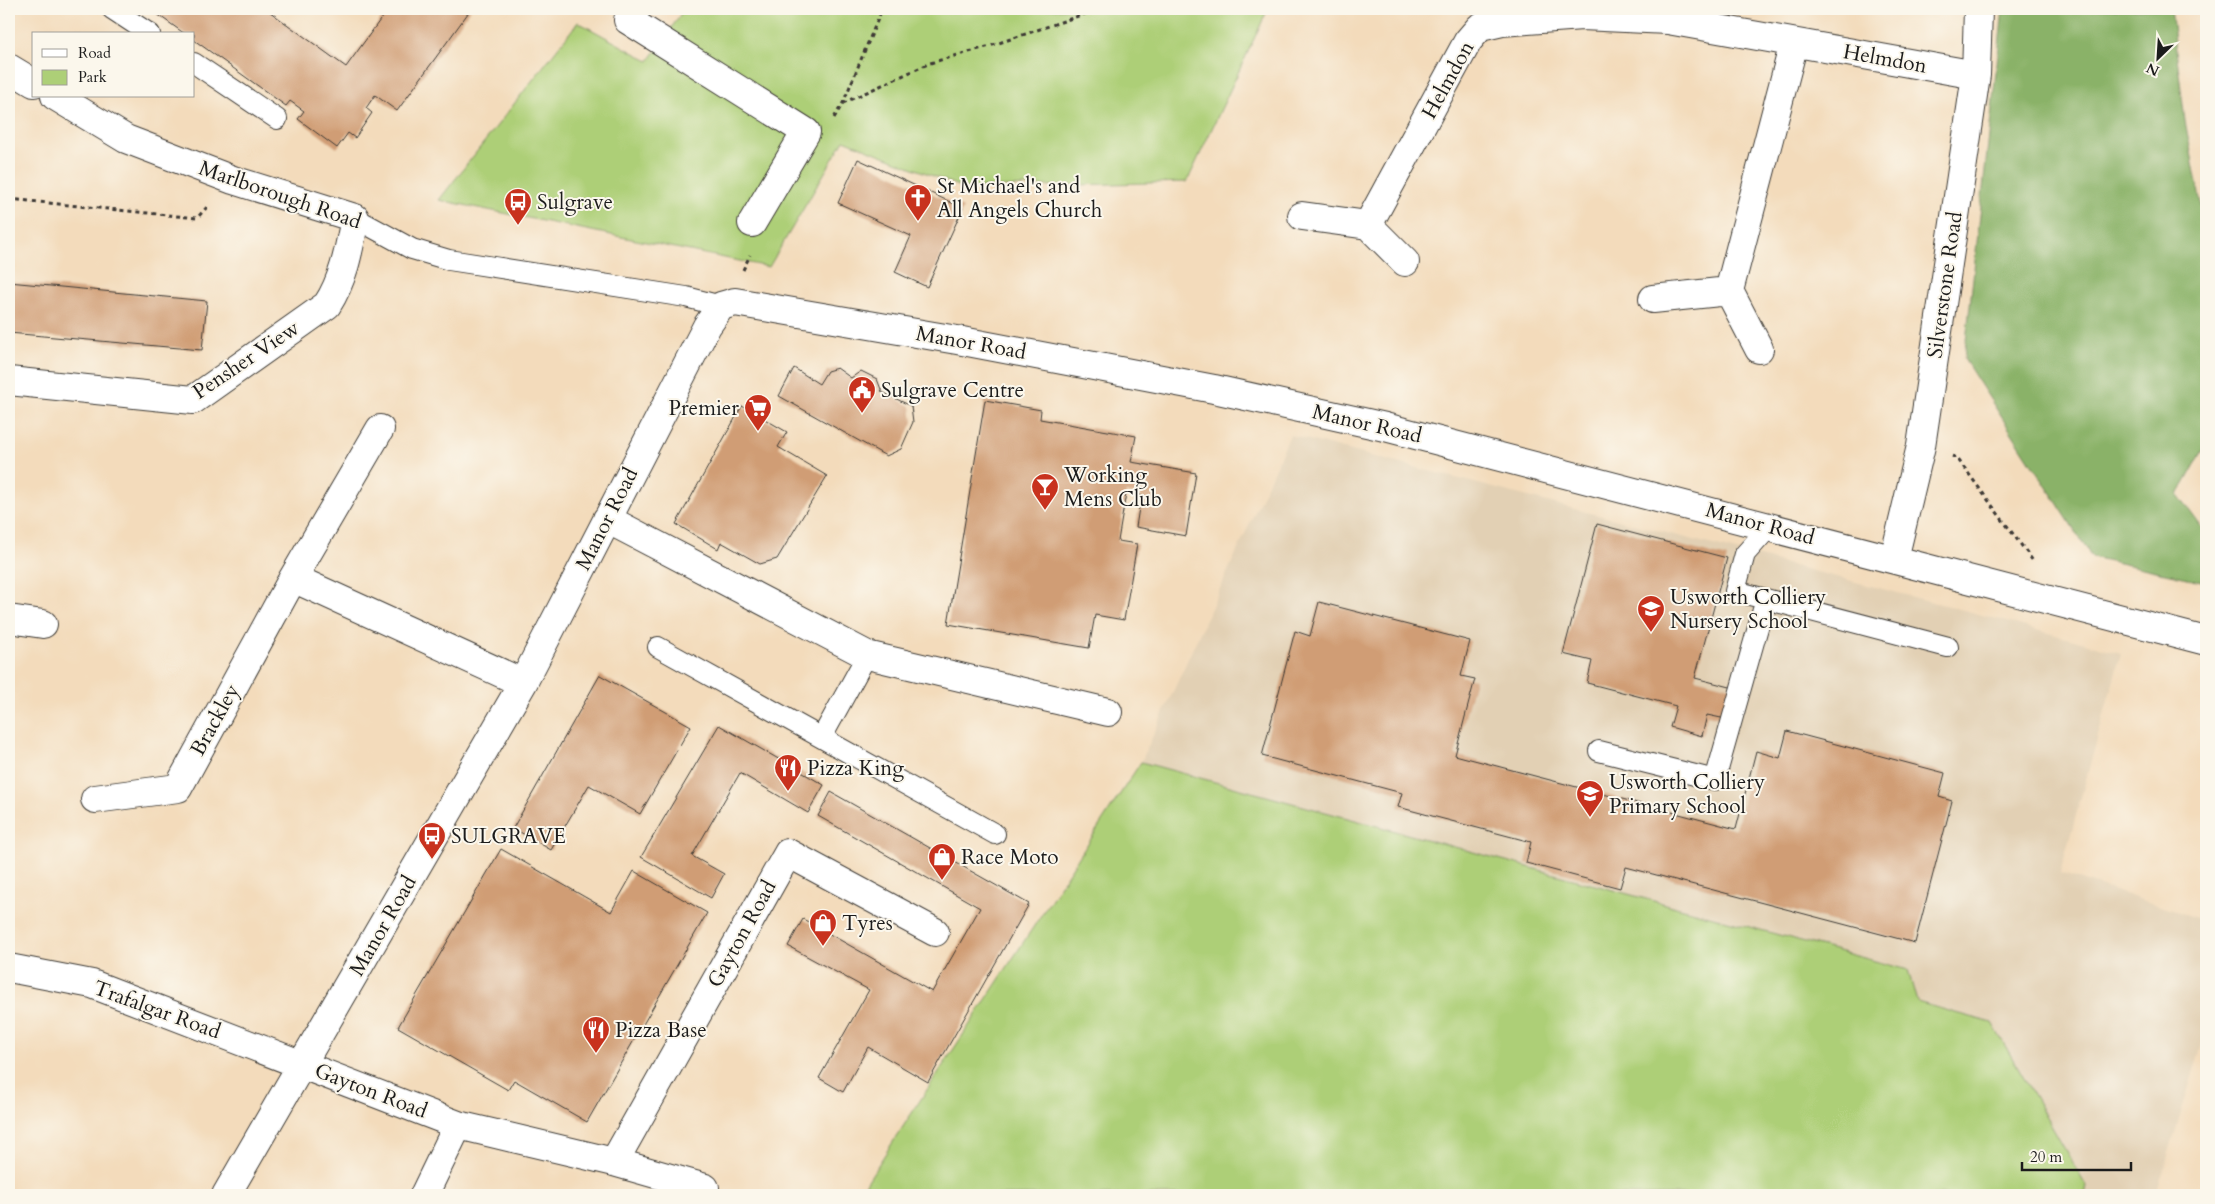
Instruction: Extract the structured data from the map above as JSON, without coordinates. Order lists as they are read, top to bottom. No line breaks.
{"streets":{"street":["Helmdon","Marlborough Road","Silverstone Road","Manor Road","Pensher View","Brackley","Gayton Road","Trafalgar Road"]},"crossings":[["Helmdon","Silverstone Road"],["Marlborough Road","Manor Road"],["Marlborough Road","Pensher View"],["Silverstone Road","Manor Road"],["Manor Road","Gayton Road"],["Manor Road","Trafalgar Road"],["Gayton Road","Trafalgar Road"]],"places":{"church":["St Michael's and All Angels Church"],"bus stop":["Sulgrave","SULGRAVE"],"public building":["Sulgrave Centre"],"supermarket":["Premier"],"bar":["Working Mens Club"],"school or university":["Usworth Colliery Nursery School","Usworth Colliery Primary School"],"restaurant":["Pizza King","Pizza Base"],"shop":["Race Moto","Tyres"]},"legend":["Road","Park"],"scale_bar":"20 m","north":"bottom left"}
